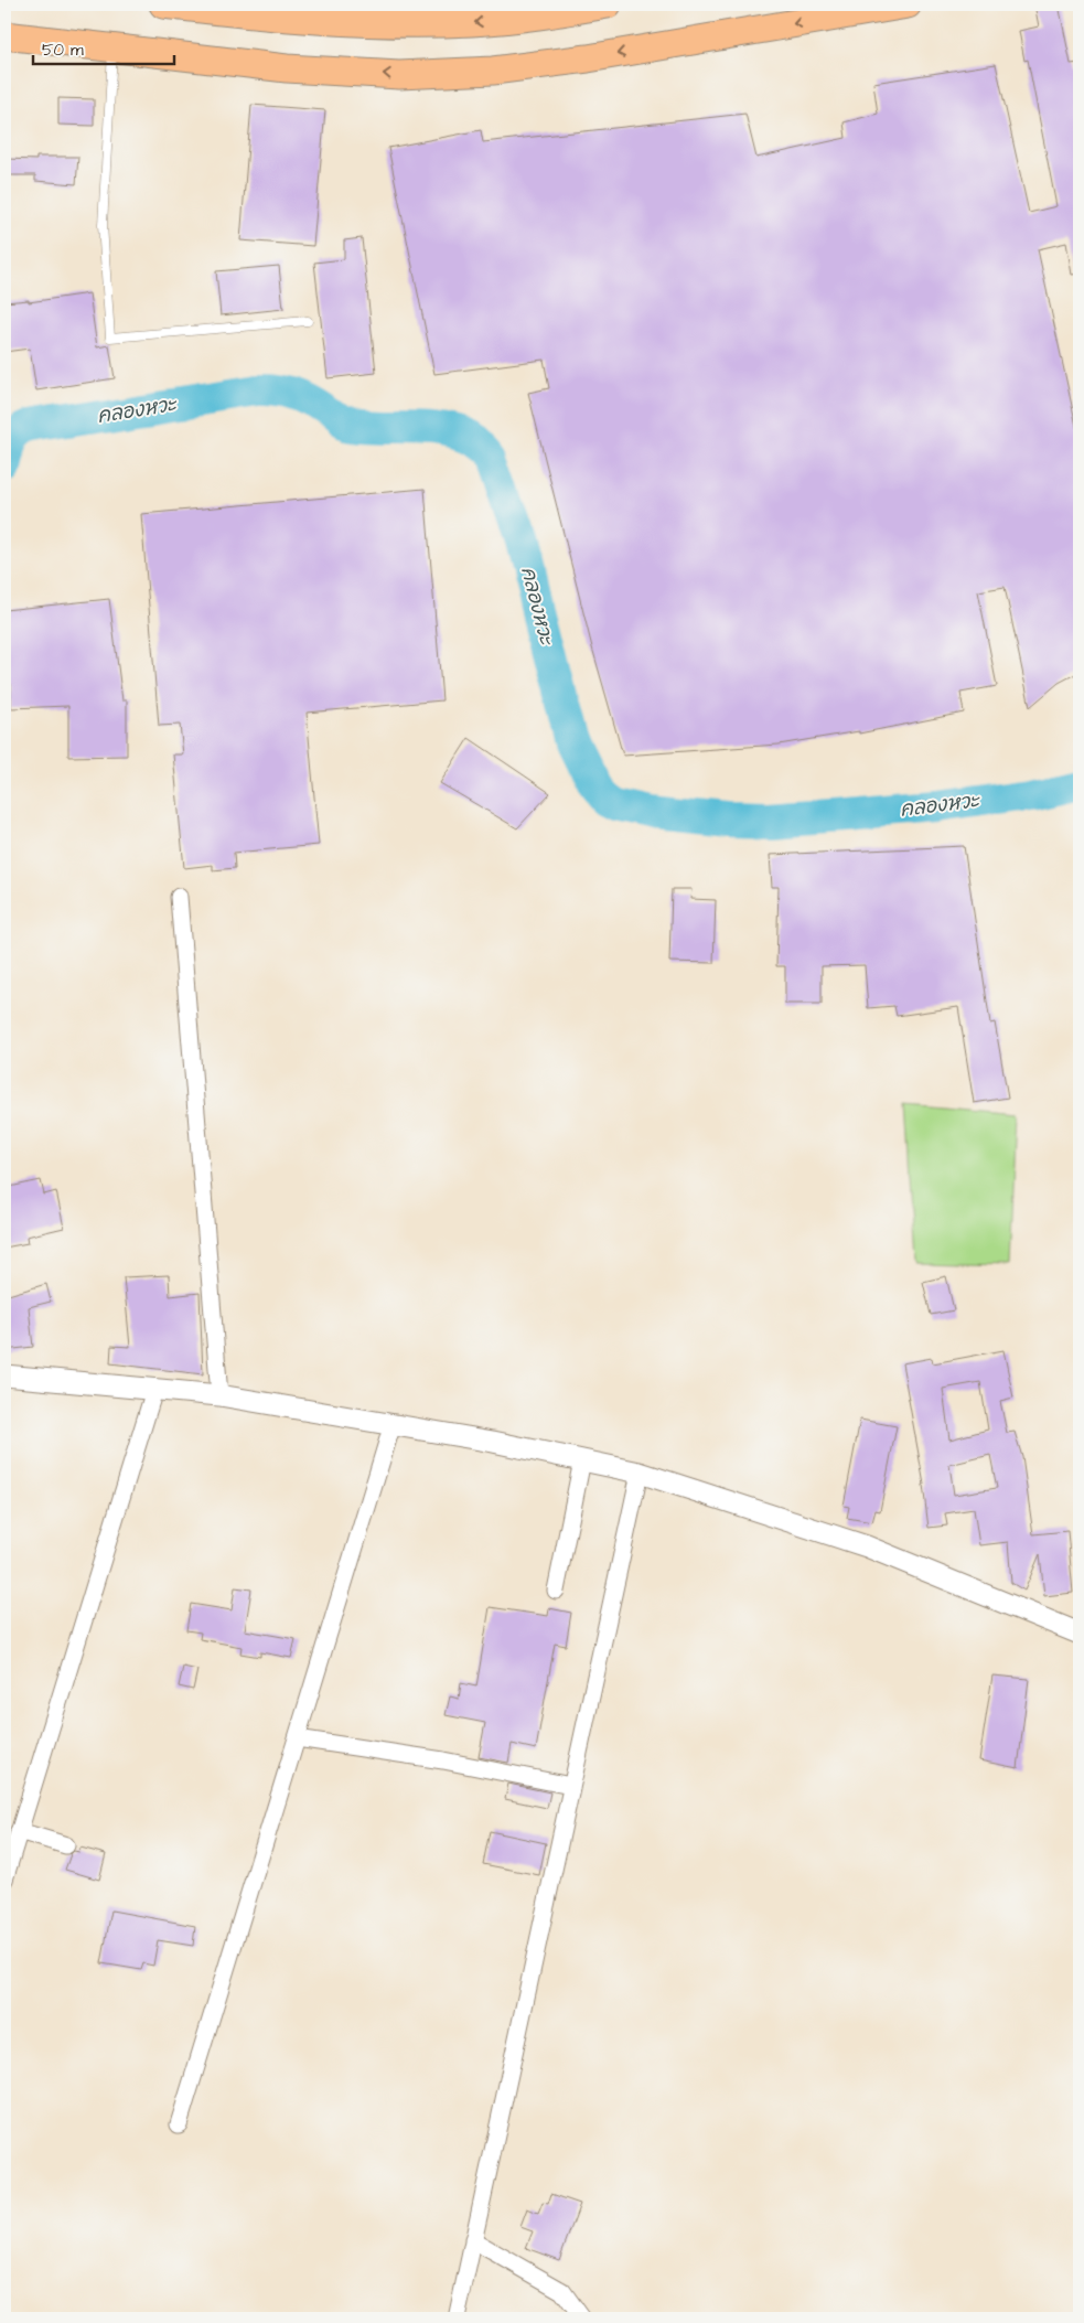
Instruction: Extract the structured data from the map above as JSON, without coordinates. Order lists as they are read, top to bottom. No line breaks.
{"water":["คลองหวะ"],"scale_bar":"50 m"}
